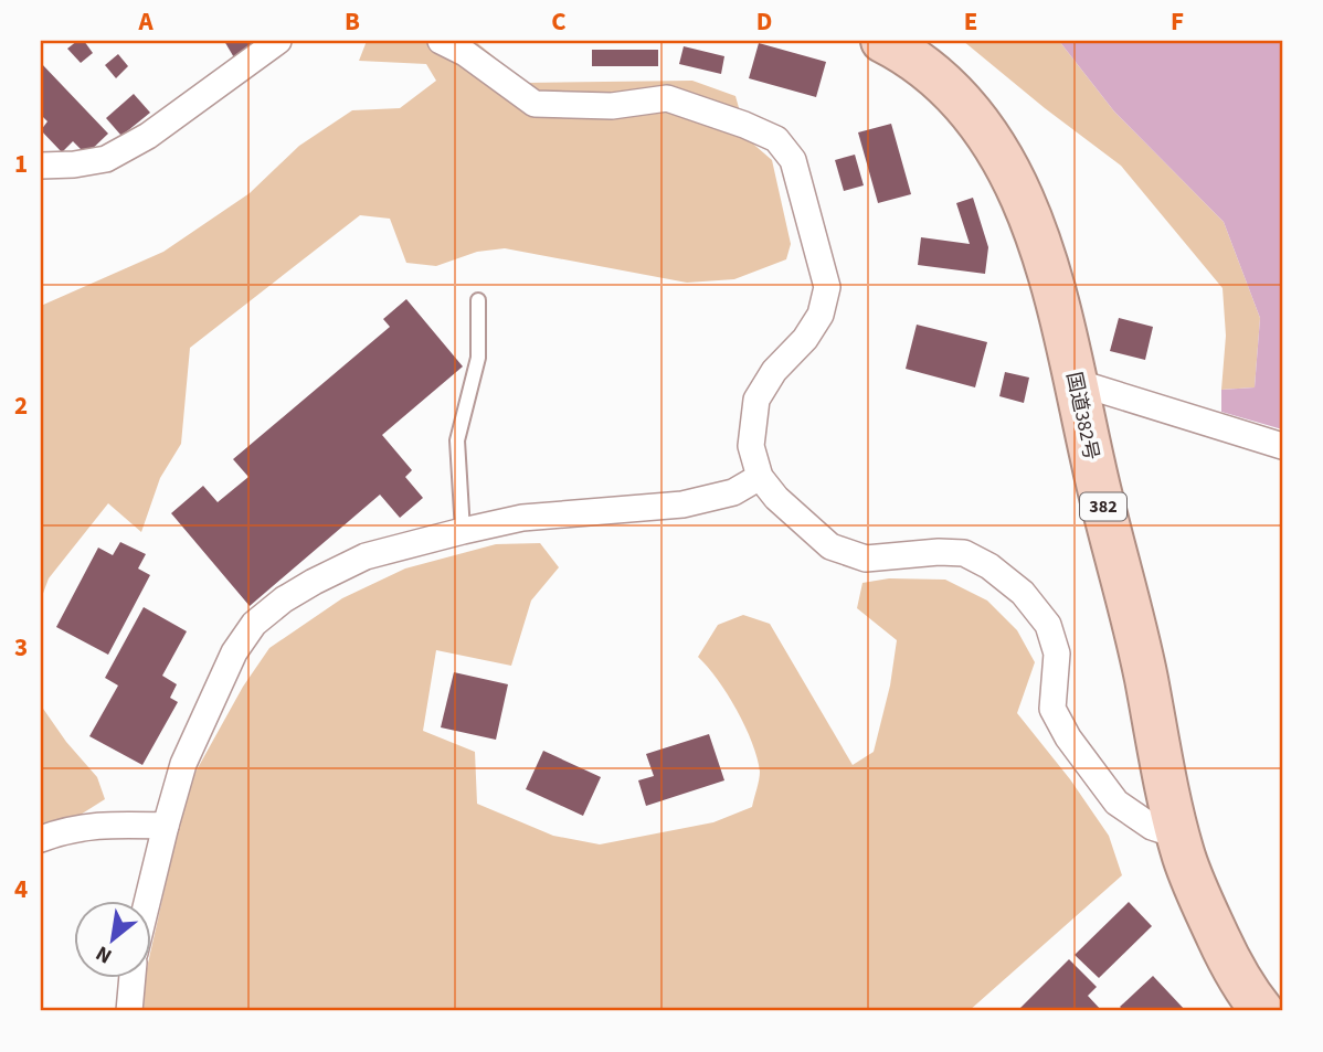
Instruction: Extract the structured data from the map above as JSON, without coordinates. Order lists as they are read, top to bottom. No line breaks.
{"streets":{"highway":["国道382号","382"]},"north":"bottom left","grid":{"columns":["A","B","C","D","E","F"],"rows":["1","2","3","4"]}}
